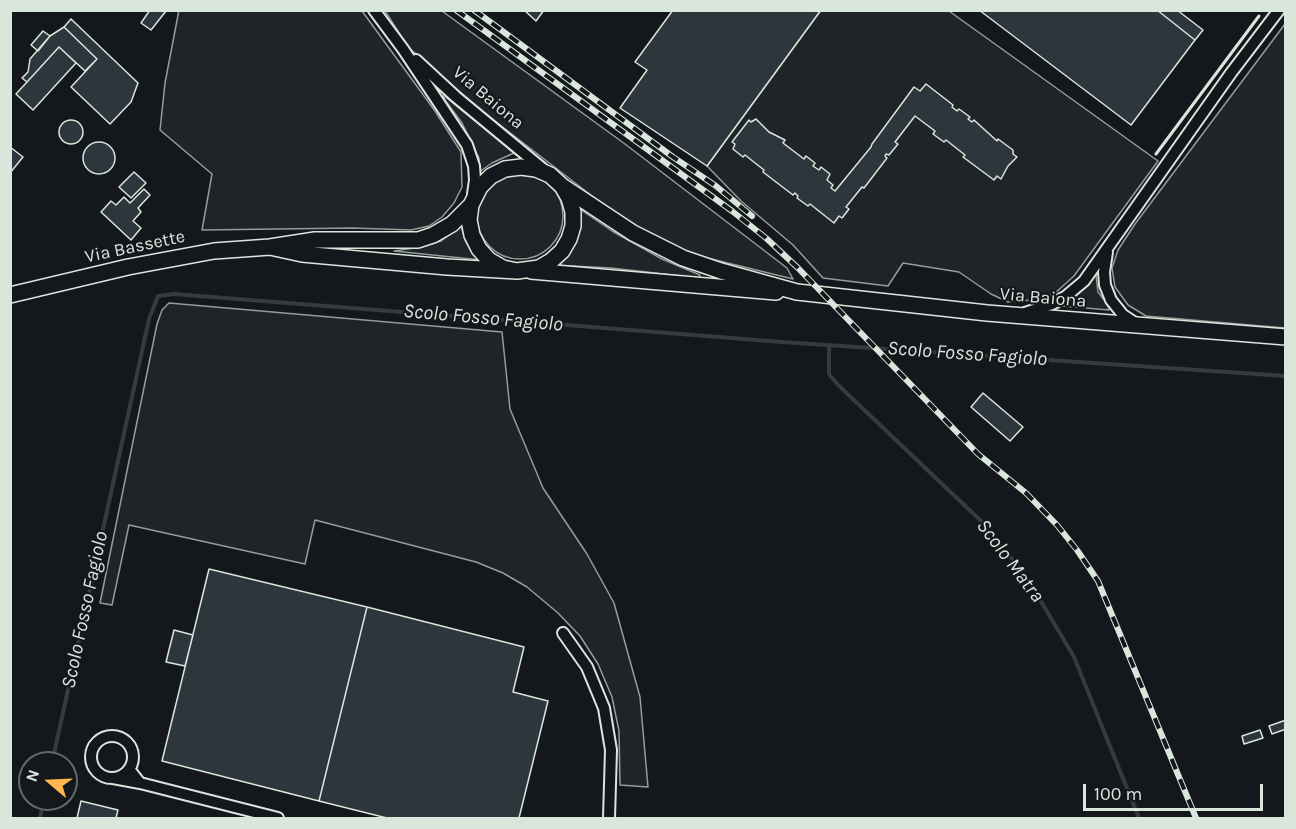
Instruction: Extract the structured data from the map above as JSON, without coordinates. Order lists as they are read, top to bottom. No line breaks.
{"streets":{"main road":["Via Baiona","Via Bassette"]},"crossings":[["Via Baiona","Via Bassette"]],"water":["Scolo Fosso Fagiolo","Scolo Matra"],"scale_bar":"100 m","north":"left"}
